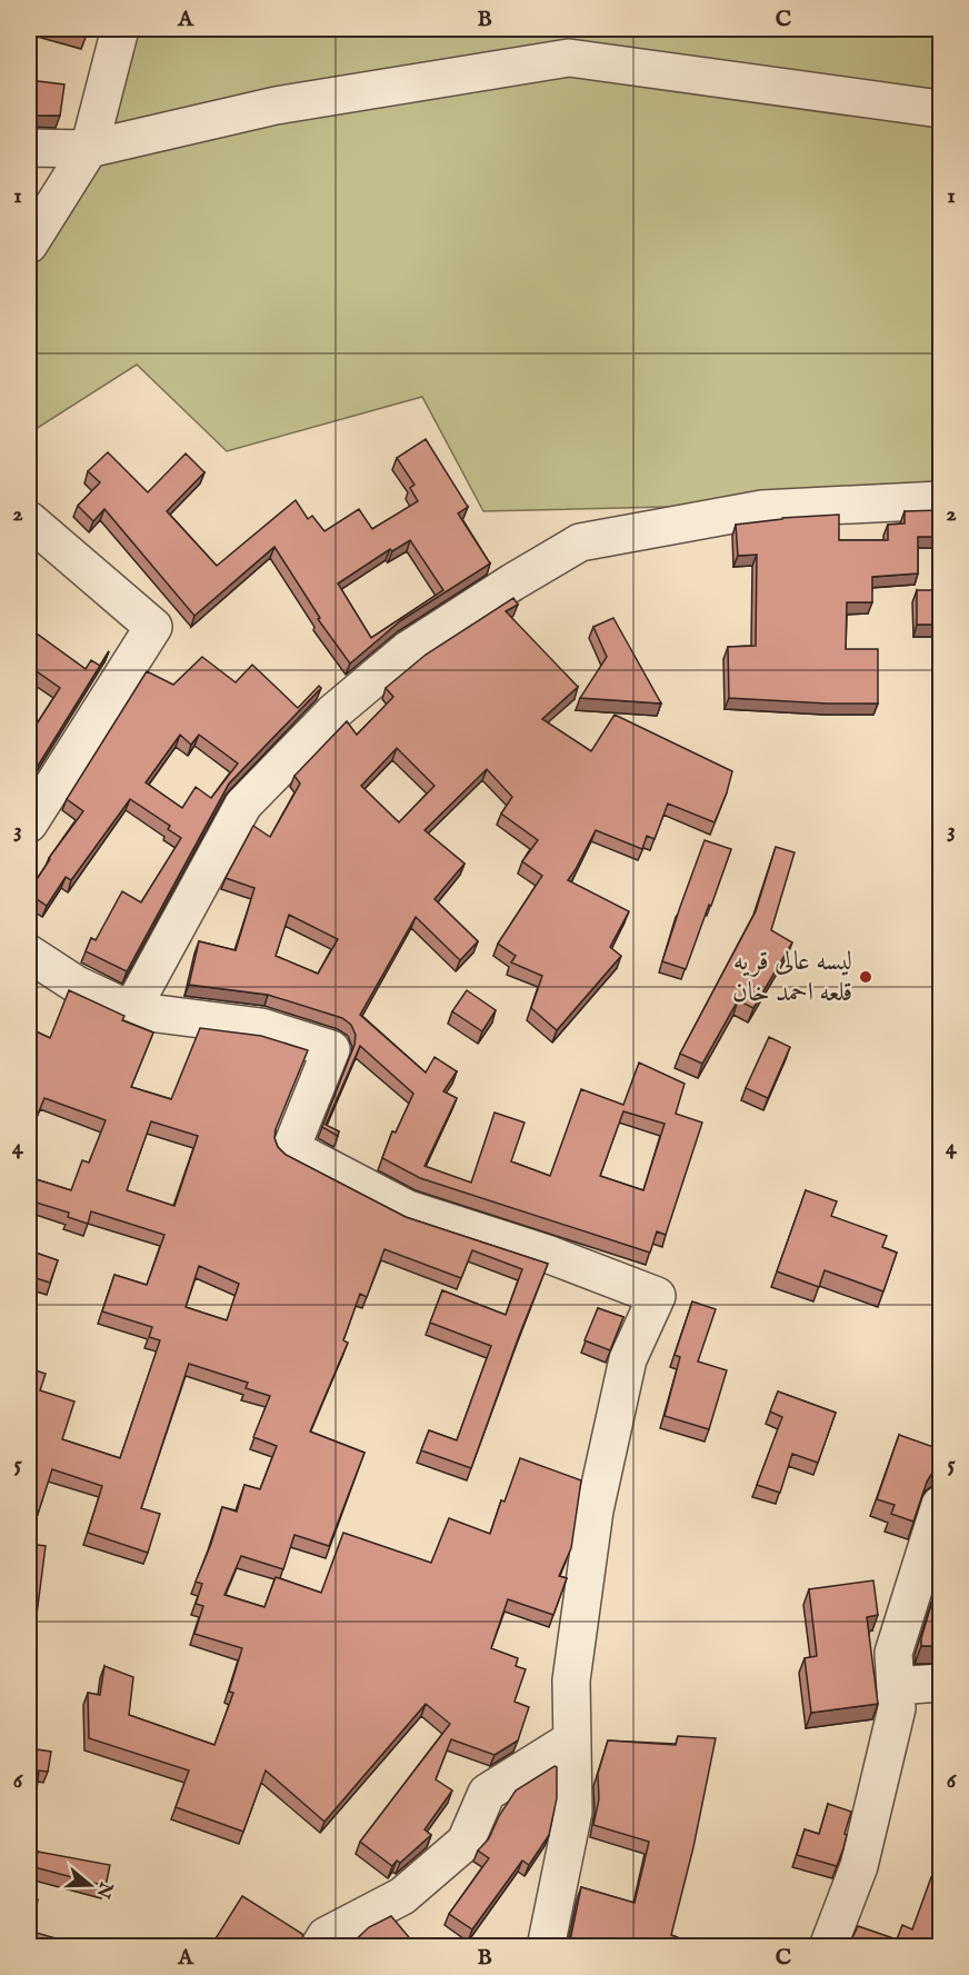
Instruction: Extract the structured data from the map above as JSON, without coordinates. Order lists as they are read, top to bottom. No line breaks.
{"places":["لیسه عالی قریه قلعه احمد خان"],"north":"right","grid":{"columns":["A","B","C"],"rows":["1","2","3","4","5","6"]}}
